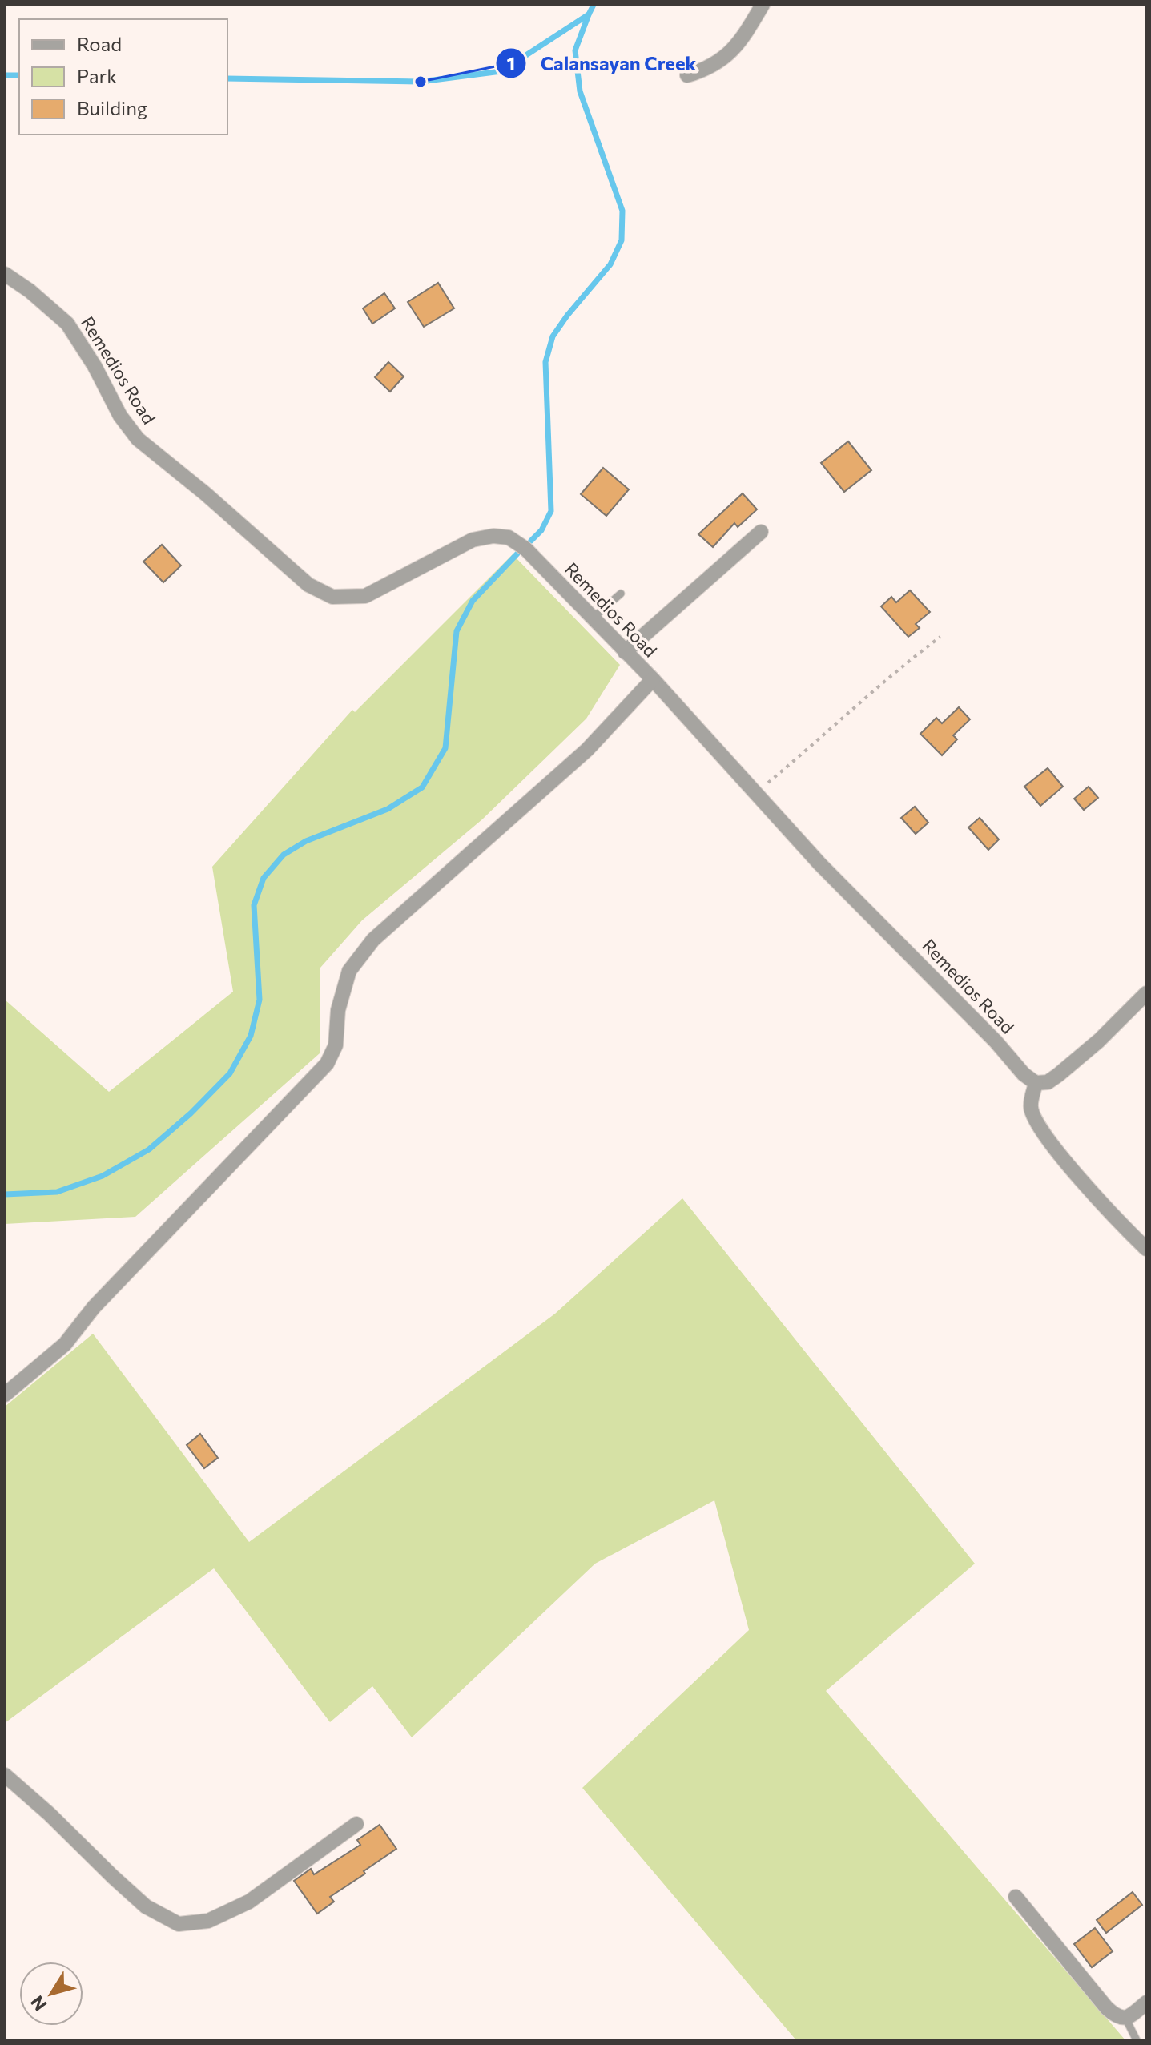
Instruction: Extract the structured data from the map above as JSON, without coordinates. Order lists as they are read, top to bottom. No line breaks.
{"streets":{"street":["Remedios Road"]},"places":["Calansayan Creek"],"legend":["Road","Park","Building"],"north":"bottom left"}
